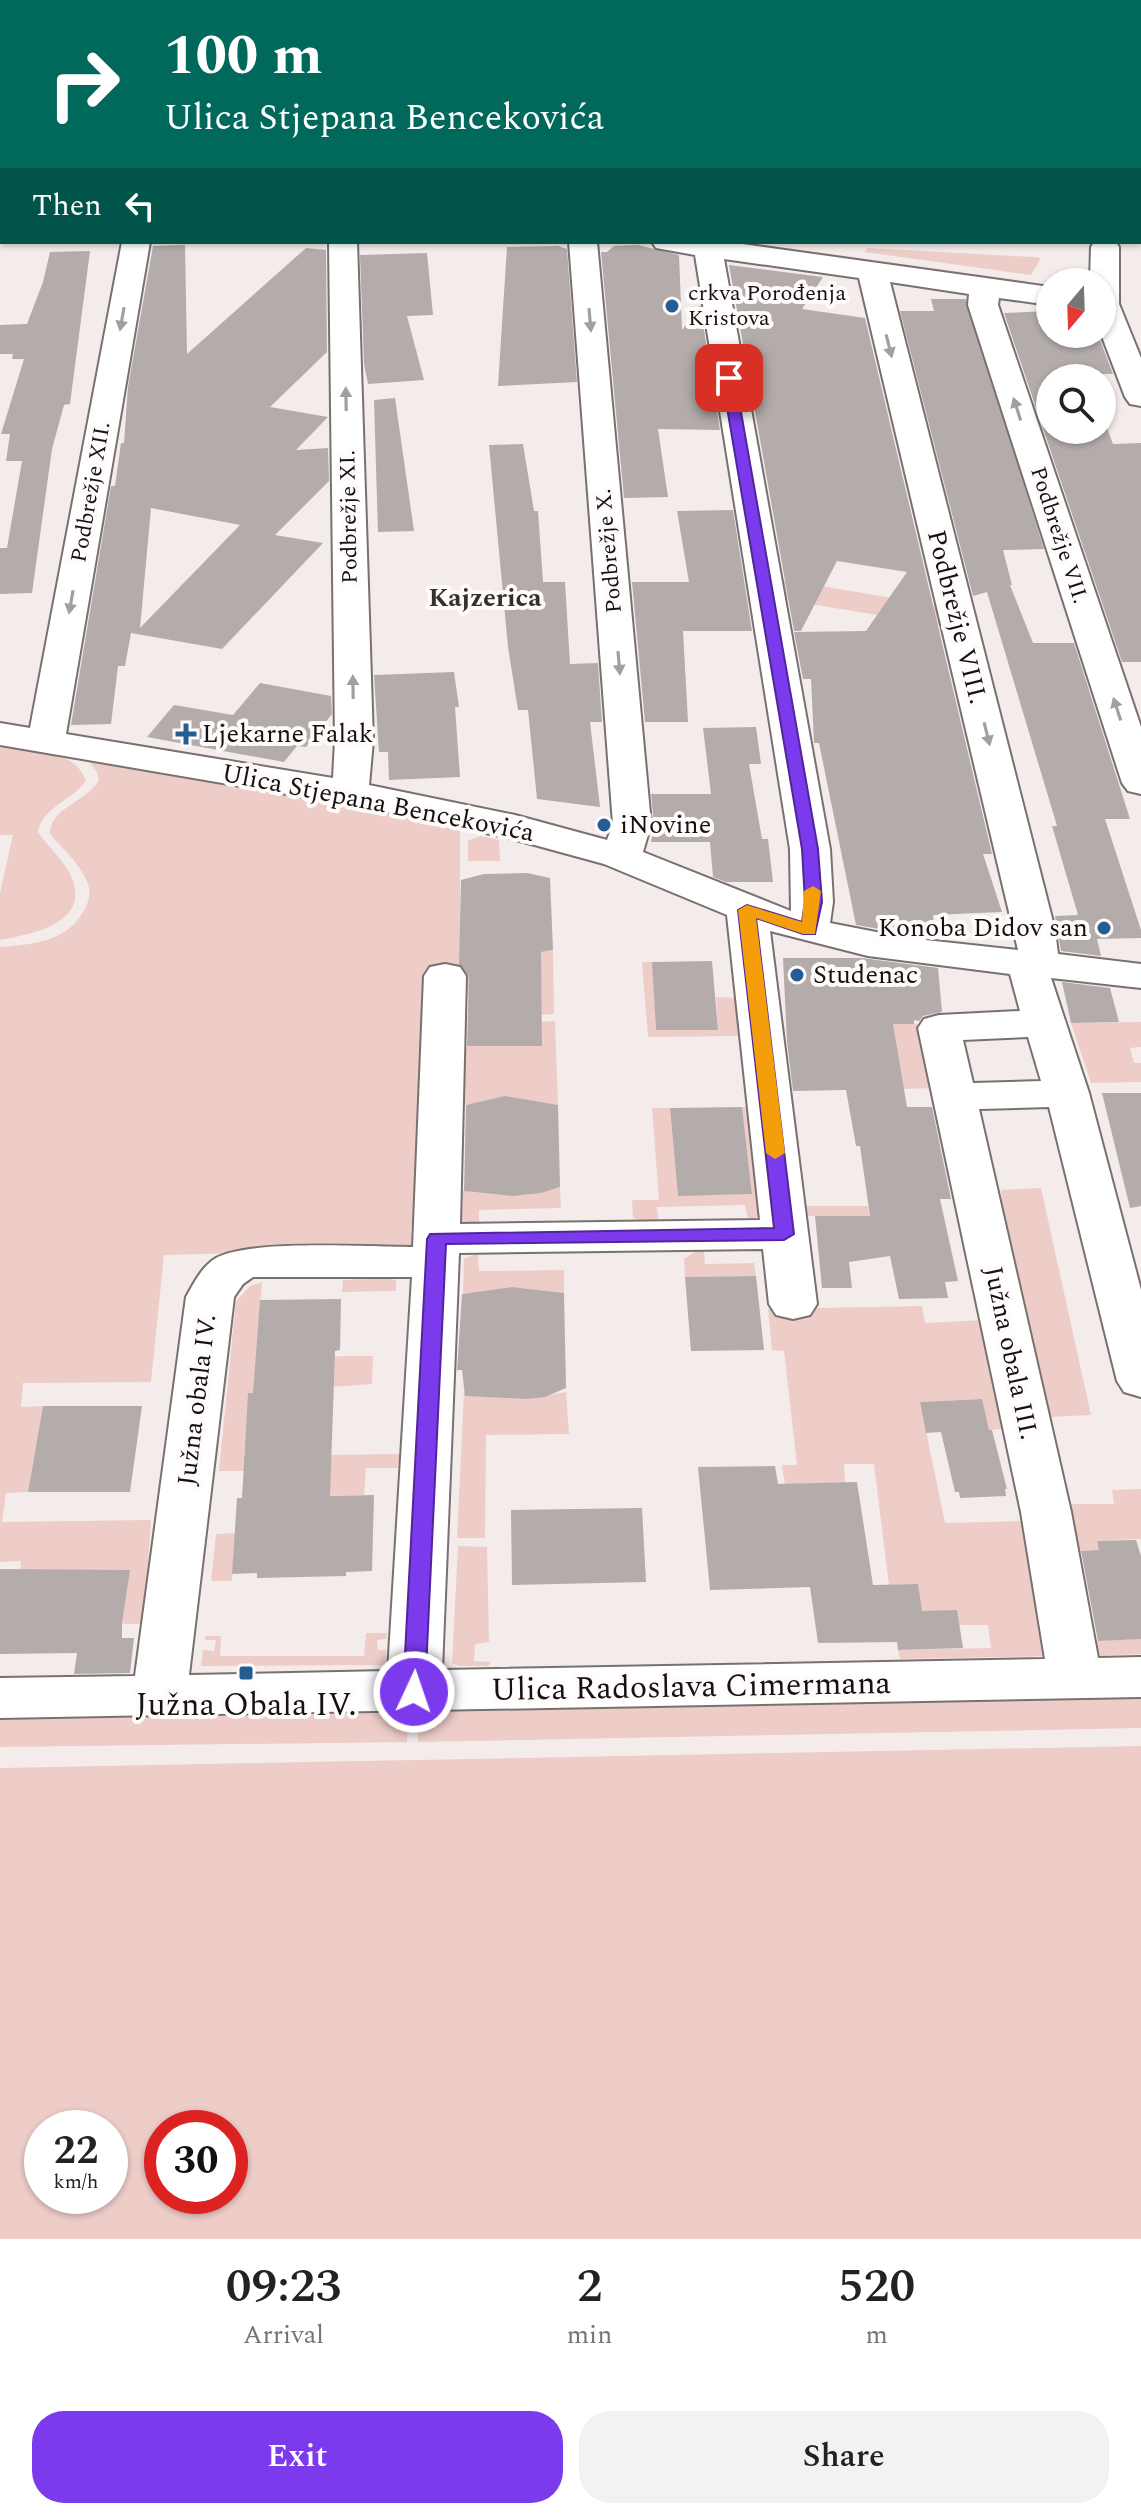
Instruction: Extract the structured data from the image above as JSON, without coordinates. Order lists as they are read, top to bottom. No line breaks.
{"streets":{"street":["Podbrežje XII.","Podbrežje XI.","Podbrežje VII.","Podbrežje X.","Podbrežje VIII.","Ulica Stjepana Bencekovića","Južna obala III.","Južna obala IV.","Ulica Radoslava Cimermana"]},"crossings":[["Podbrežje XII.","Ulica Stjepana Bencekovića"],["Podbrežje XI.","Ulica Stjepana Bencekovića"],["Podbrežje X.","Ulica Stjepana Bencekovića"],["Podbrežje VIII.","Ulica Stjepana Bencekovića"],["Južna obala III.","Ulica Radoslava Cimermana"],["Južna obala IV.","Ulica Radoslava Cimermana"]],"one_way":["Podbrežje XII."],"districts":["Kajzerica"],"places":{"other":["crkva Porođenja Kristova","iNovine","Konoba Didov san","Studenac"],"health":["Ljekarne Falak"],"transit":["Južna Obala IV."]},"north":"bottom","page":{"turn":["100 m","Ulica Stjepana Bencekovića"],"then":"Then","speed":"22 km/h","limit":"30","eta":["09:23","Arrival","2","min","520","m"],"buttons":["Exit","Share"]}}
